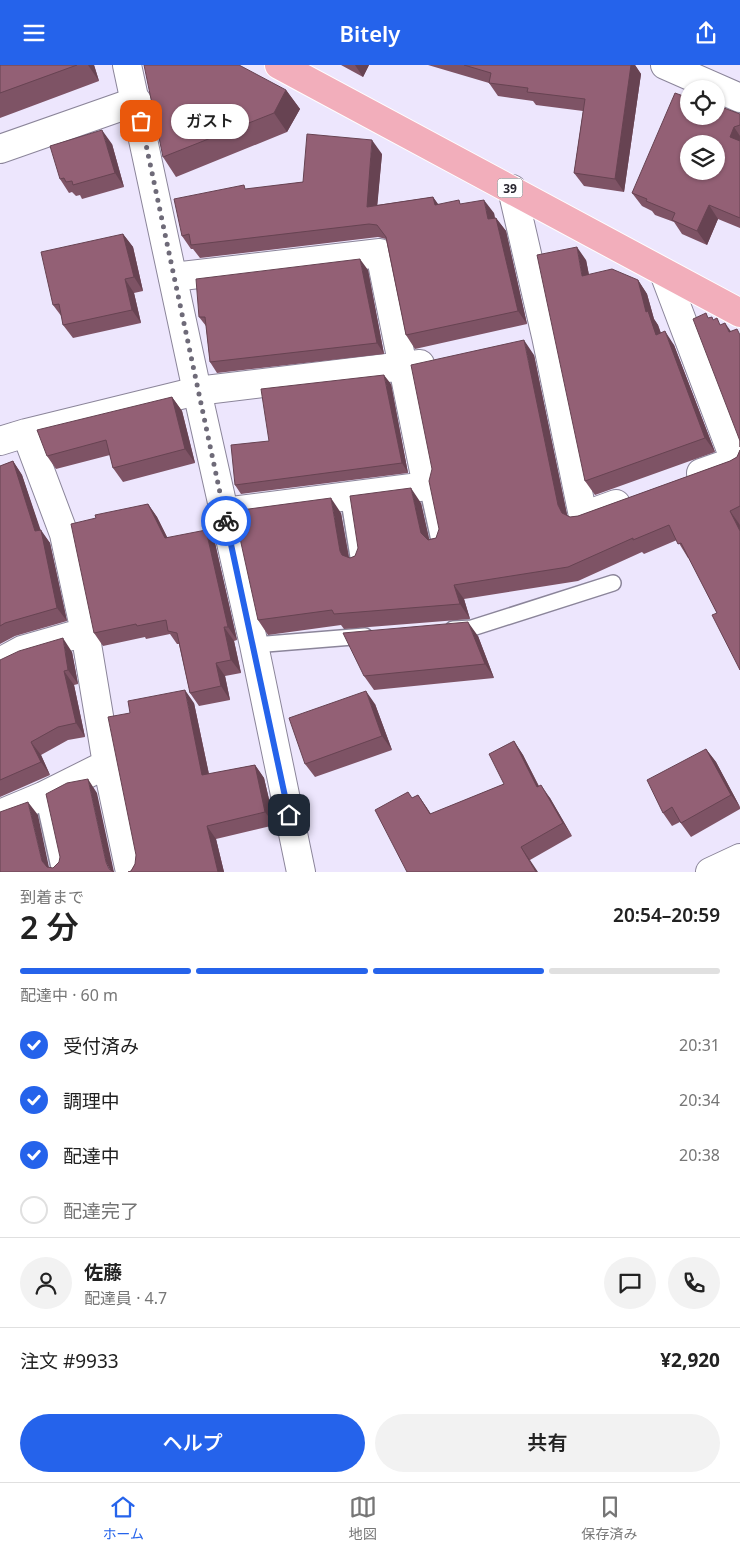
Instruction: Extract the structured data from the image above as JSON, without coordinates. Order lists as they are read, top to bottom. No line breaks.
{"streets":{"main road":["39"]},"places":["ガスト"],"page":{"header":"Bitely","bubble":"ガスト","heading":["2 分","到着まで","20:54–20:59"],"panel":["佐藤","配達員 · 4.7","注文 #9933","¥2,920"],"bar":"配達中 · 60 m","list":[["受付済み","20:31"],["調理中","20:34"],["配達中","20:38"],"配達完了"],"buttons":["ヘルプ","共有"],"tabs":["ホーム","地図","保存済み"]}}
